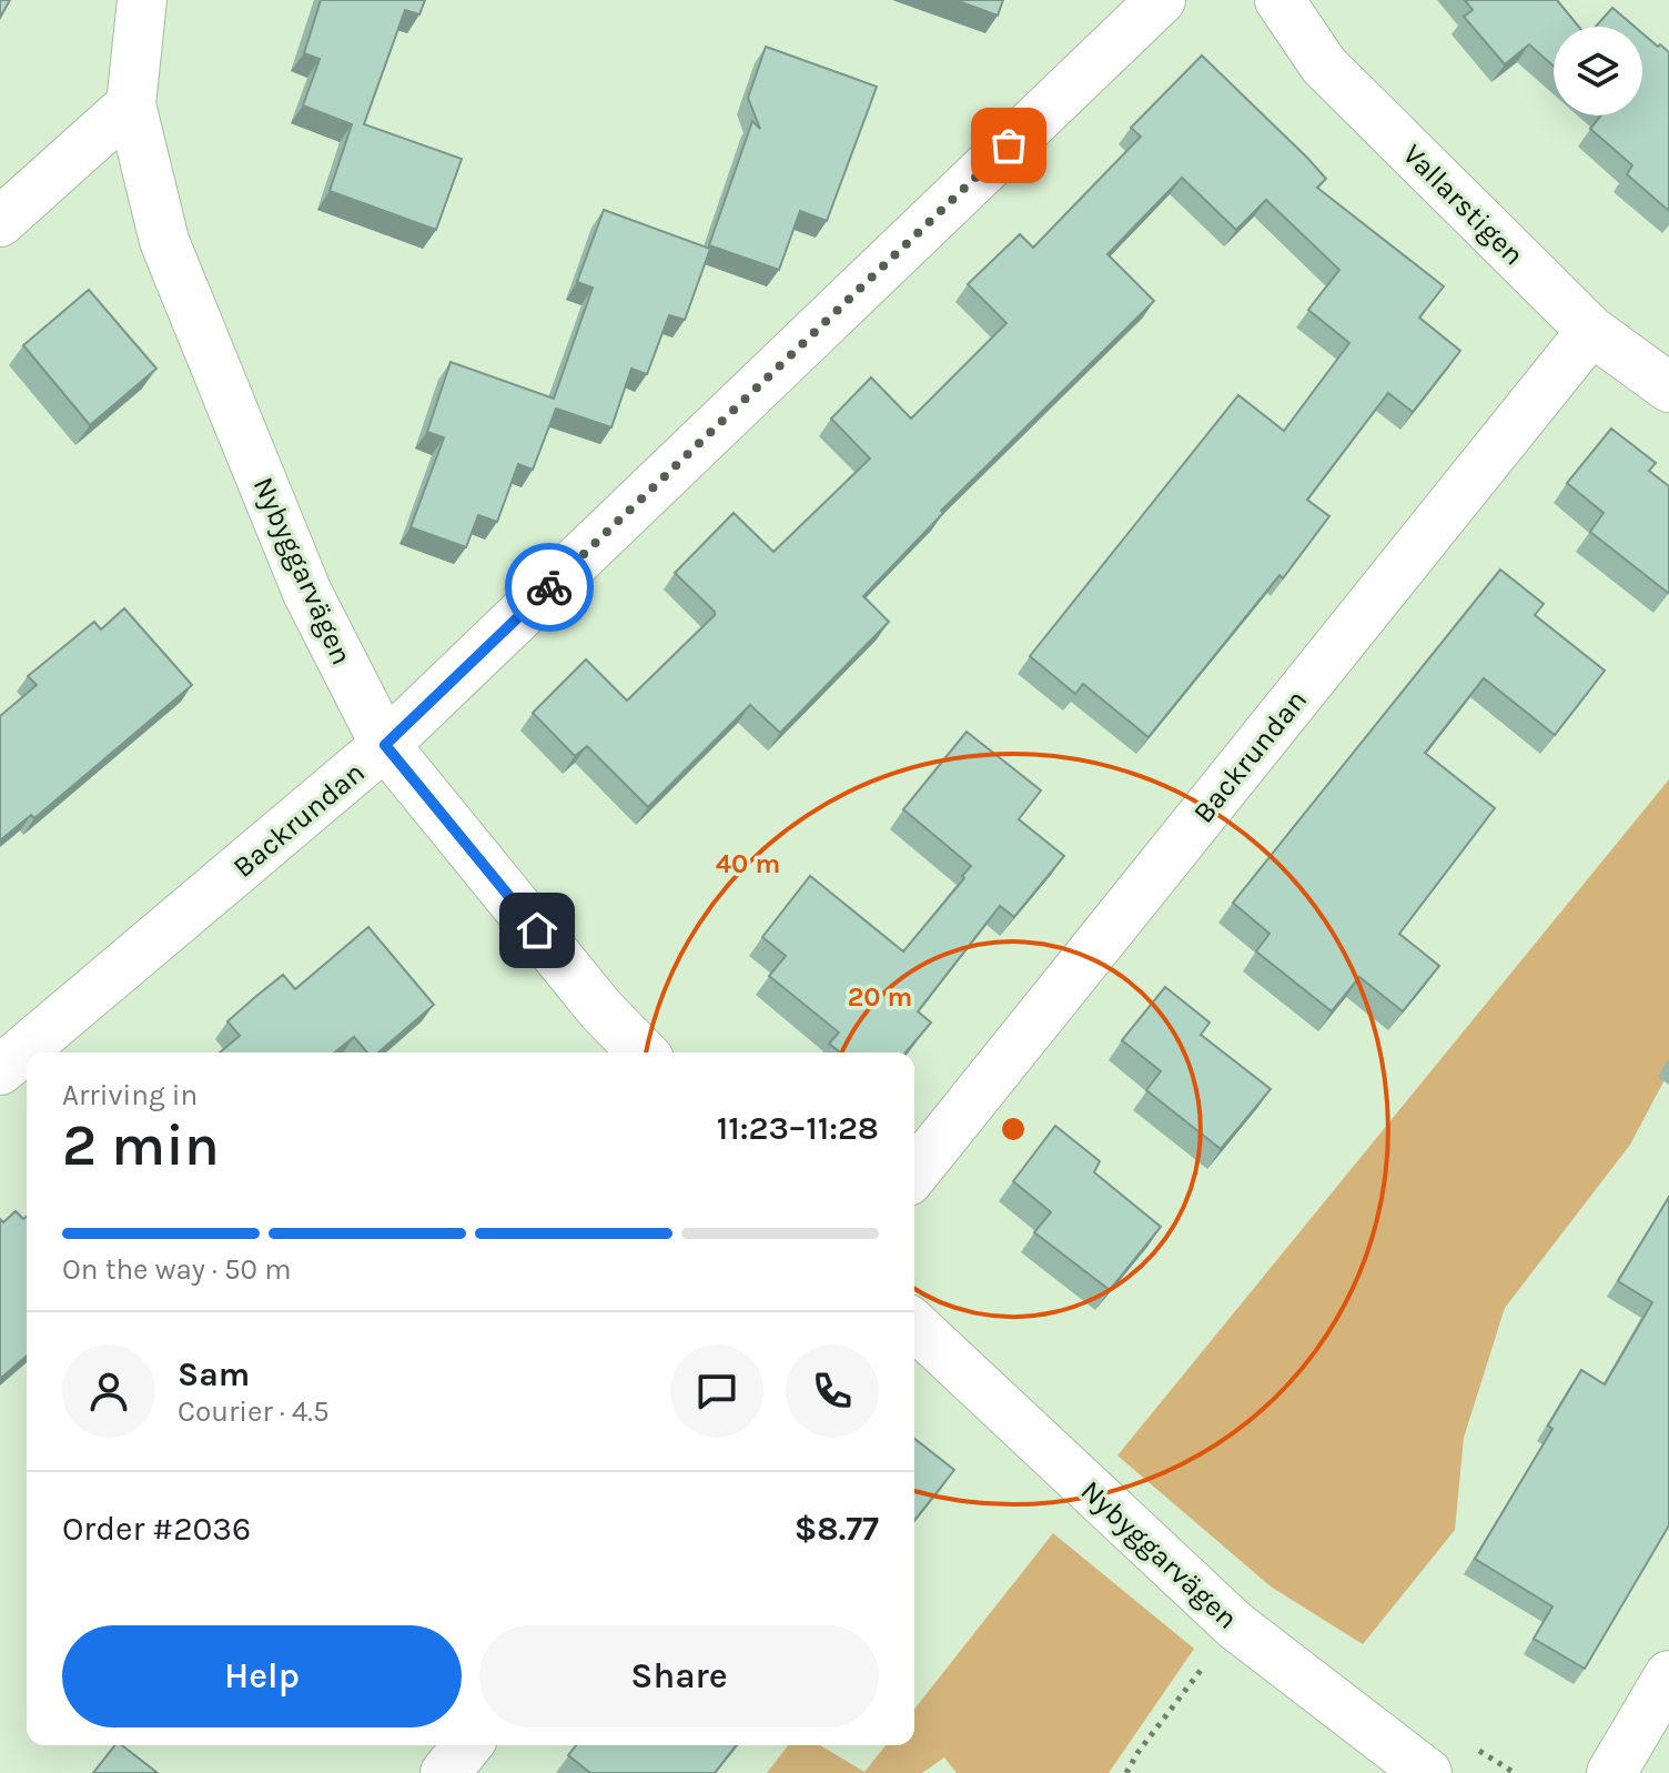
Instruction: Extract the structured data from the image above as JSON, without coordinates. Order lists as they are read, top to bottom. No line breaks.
{"streets":{"street":["Vallarstigen","Nybyggarvägen","Backrundan"]},"crossings":[["Vallarstigen","Backrundan"],["Nybyggarvägen","Backrundan"]],"page":{"heading":["2 min","Arriving in","11:23–11:28"],"panel":["Sam","Courier · 4.5","Order #2036","$8.77"],"bar":"On the way · 50 m","buttons":["Help","Share"]},"rings":["40 m","20 m"]}
